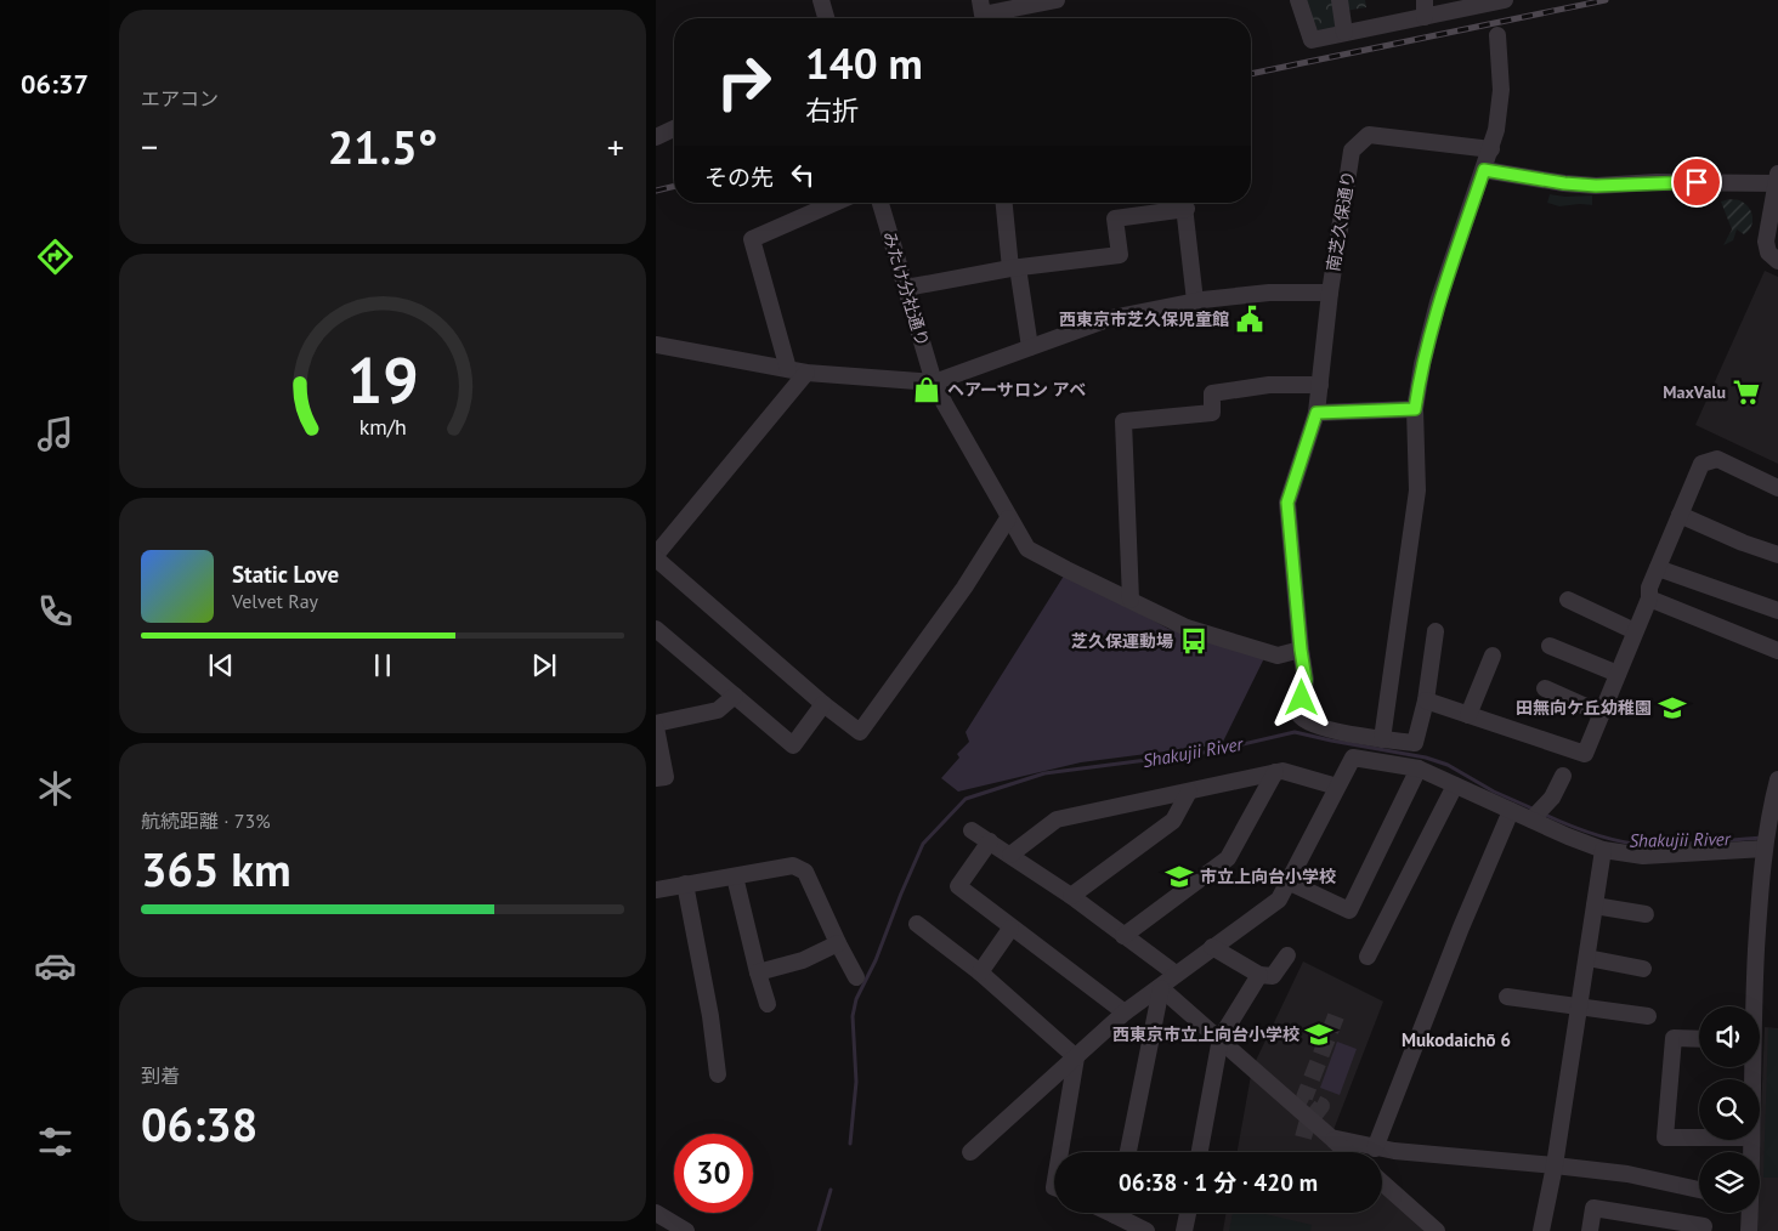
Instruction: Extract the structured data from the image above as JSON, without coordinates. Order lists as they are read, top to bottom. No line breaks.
{"streets":{"street":["南芝久保通り","みたけ分社通り"]},"crossings":[["南芝久保通り","みたけ分社通り"]],"districts":["Mukodaichō 6"],"water":["Shakujii River"],"places":{"public building":["西東京市芝久保児童館"],"shop":["ヘアーサロン アベ"],"supermarket":["MaxValu"],"bus stop":["芝久保運動場"],"school or university":["田無向ケ丘幼稚園","市立上向台小学校","西東京市立上向台小学校"]},"page":{"tabs":"06:37","tile":["エアコン",["航続距離 · 73%","365 km"],["到着","06:38"]],"turn":["140 m","右折"],"heat":["−","21.5°","+"],"then":"その先","song":["Static Love","Velvet Ray"],"limit":"30","trip":"06:38 · 1 分 · 420 m","gauge":["19","km/h"]}}
